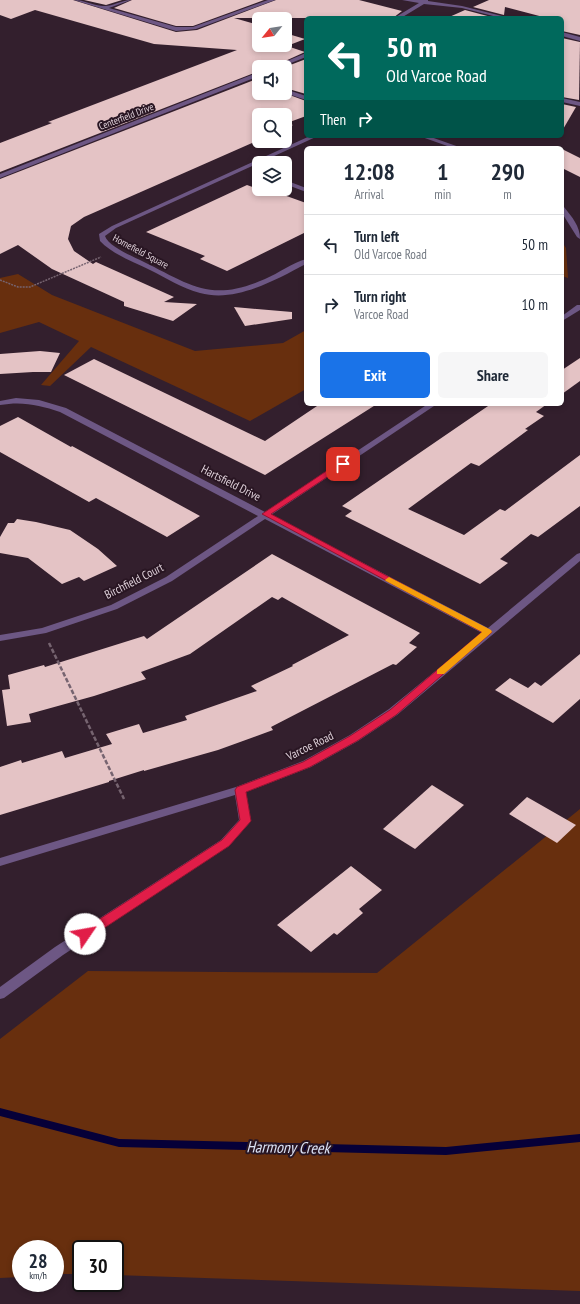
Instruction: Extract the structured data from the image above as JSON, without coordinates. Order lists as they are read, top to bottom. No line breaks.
{"streets":{"street":["Centerfield Drive","Homefield Square","Hartsfield Drive","Birchfield Court","Varcoe Road"]},"crossings":[["Hartsfield Drive","Birchfield Court"],["Hartsfield Drive","Varcoe Road"]],"water":["Harmony Creek"],"north":"bottom left","page":{"turn":["50 m","Old Varcoe Road"],"then":"Then","eta":["12:08","Arrival","1","min","290","m"],"list":[{"name":"Turn left","note":"Old Varcoe Road","value":"50 m"},{"name":"Turn right","note":"Varcoe Road","value":"10 m"}],"buttons":["Exit","Share"],"speed":"28 km/h","limit":"30"}}
